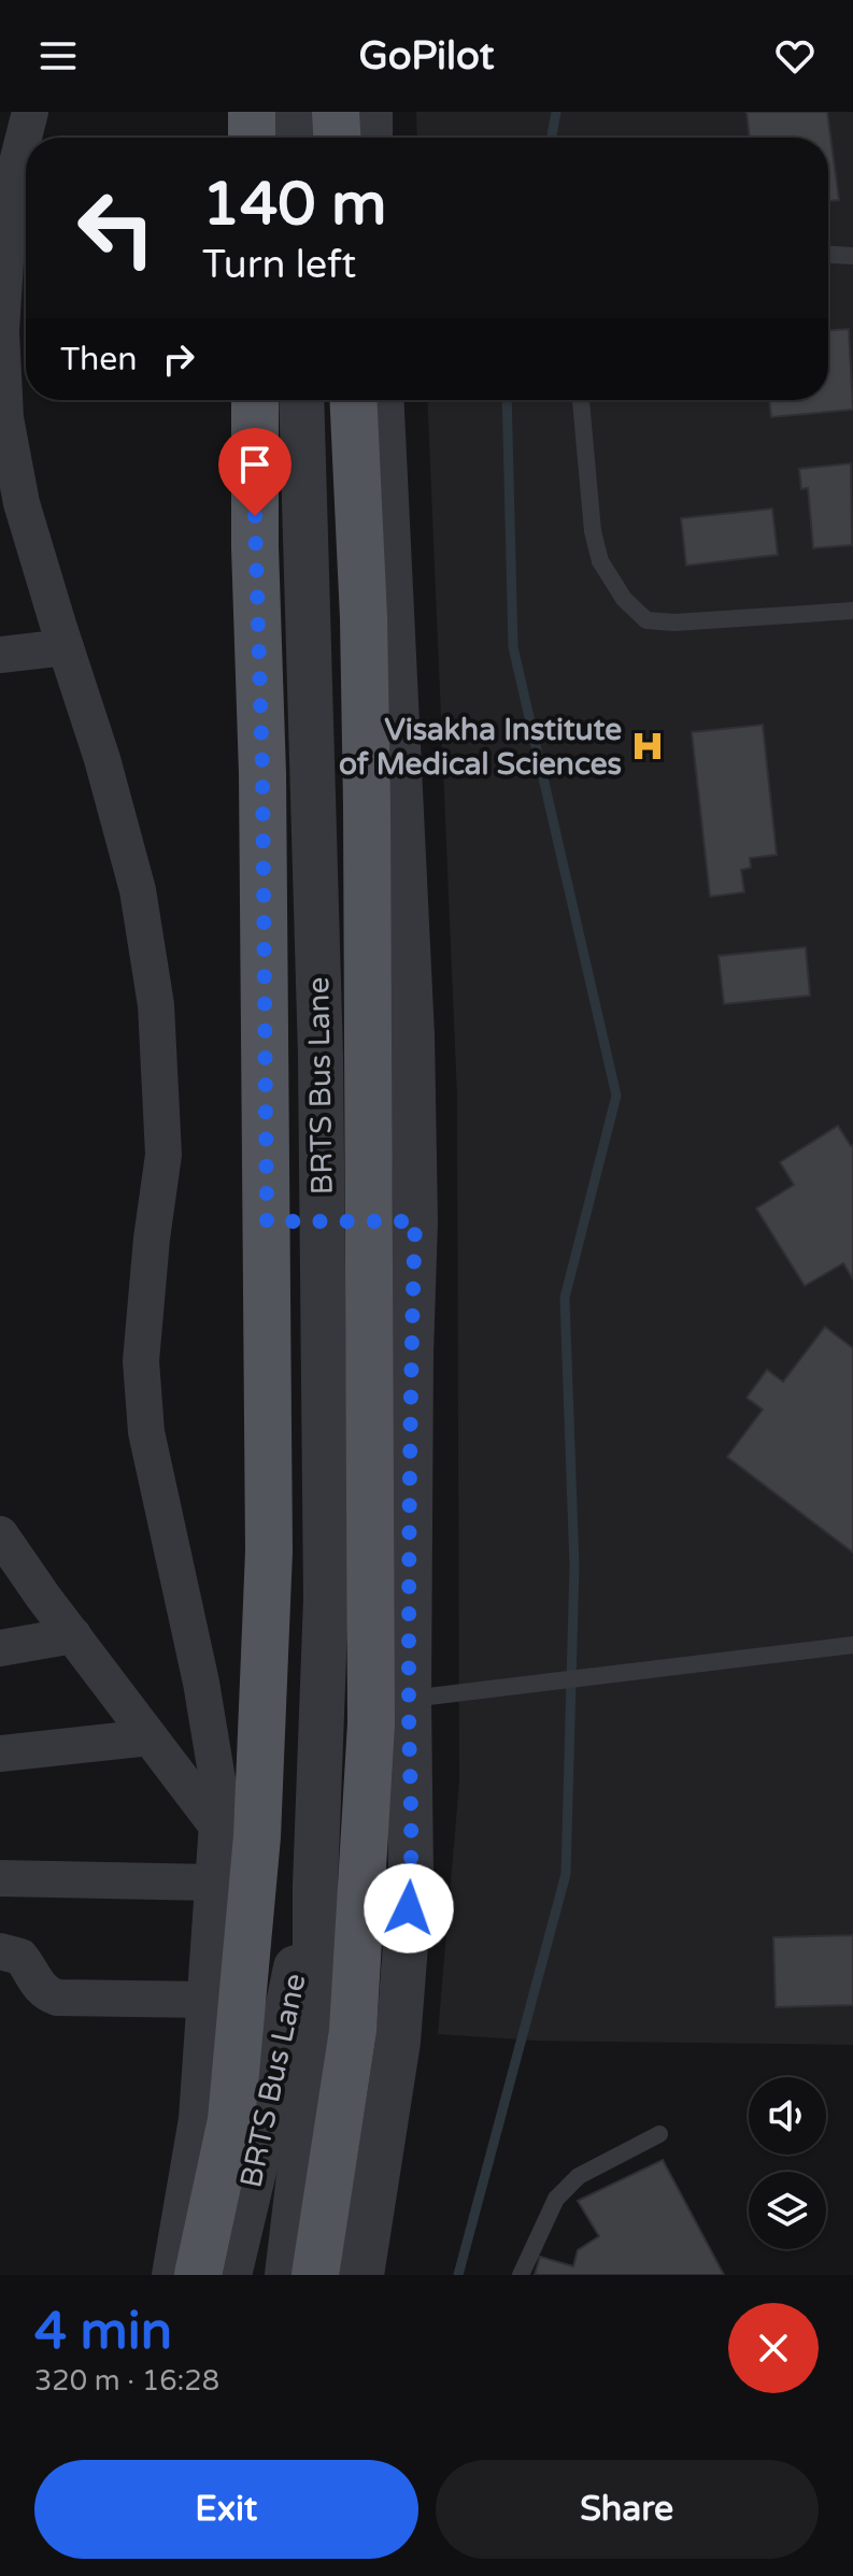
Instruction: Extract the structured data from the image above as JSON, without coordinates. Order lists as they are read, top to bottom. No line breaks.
{"streets":{"street":["BRTS Bus Lane"]},"places":{"hospital":["Visakha Institute of Medical Sciences"]},"page":{"header":"GoPilot","turn":["140 m","Turn left"],"then":"Then","heading":["4 min","320 m · 16:28"],"buttons":["Exit","Share"]}}
